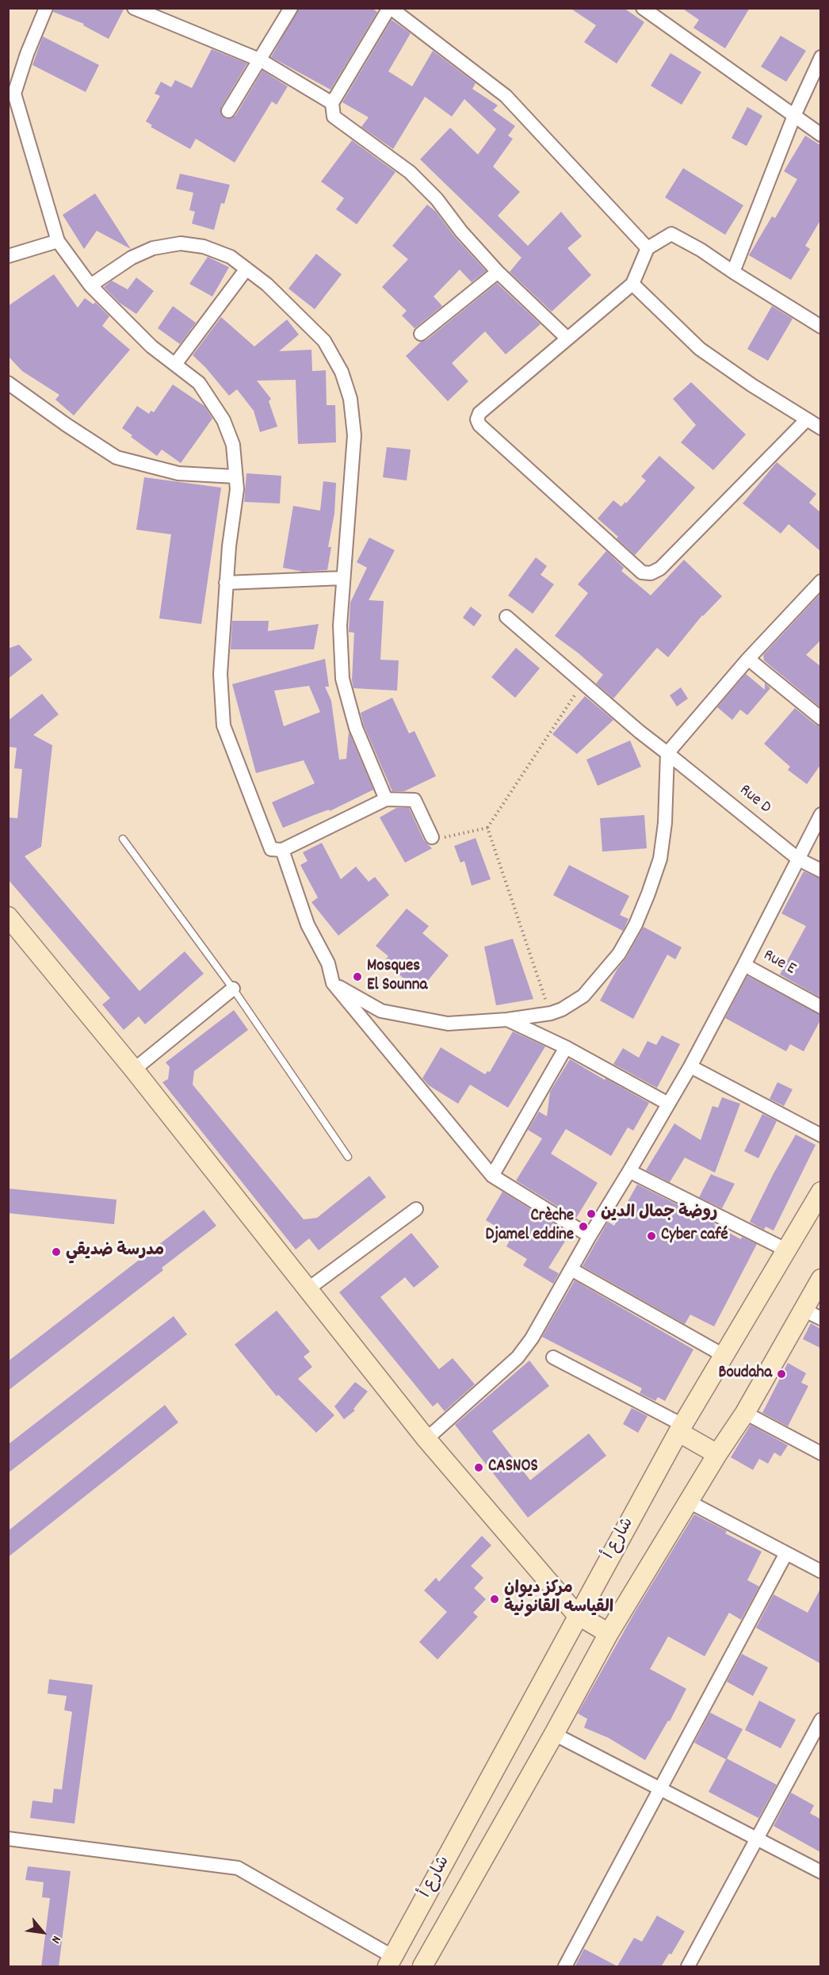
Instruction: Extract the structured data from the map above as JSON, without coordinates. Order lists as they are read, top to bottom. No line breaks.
{"streets":{"street":["Rue D","Rue E","شارع أ"]},"places":["Mosques El Sounna","روضة جمال الدين","Crèche Djamel eddine","Cyber café","مدرسة ضديقي","Boudaha","CASNOS","مركز ديوان القياسه القانونية"],"north":"bottom right"}
